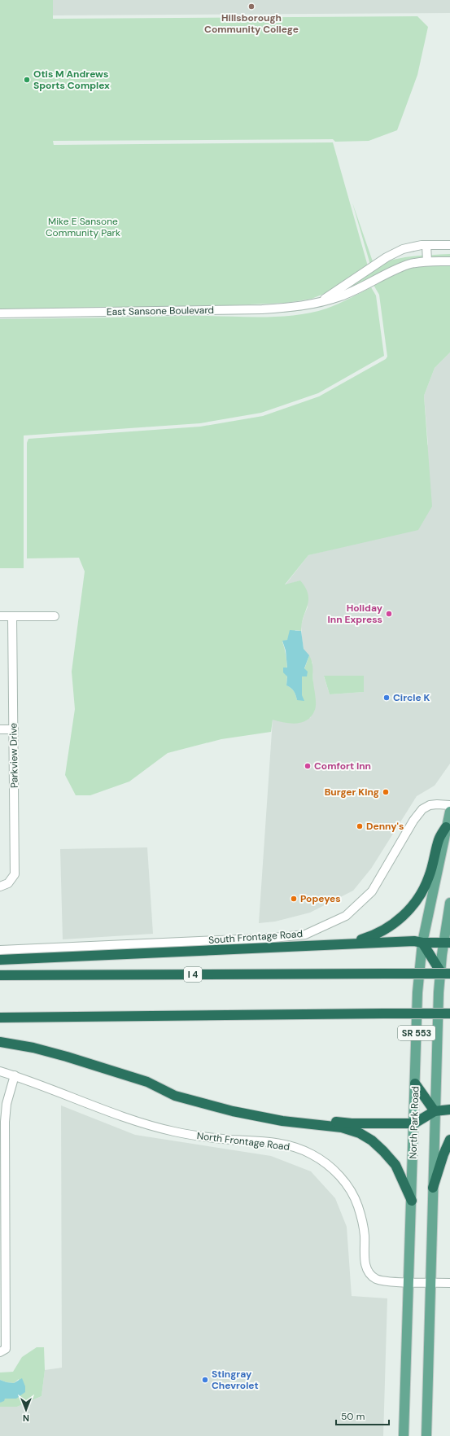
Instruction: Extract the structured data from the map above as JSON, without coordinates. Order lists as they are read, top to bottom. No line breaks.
{"streets":{"highway":["I 4"],"main road":["SR 553","North Park Road"],"street":["East Sansone Boulevard","Parkview Drive","South Frontage Road","North Frontage Road"]},"crossings":[["I 4","North Park Road"],["North Park Road","North Frontage Road"]],"parks":["Mike E Sansone Community Park"],"places":["Hillsborough Community College","Otis M Andrews Sports Complex","Holiday Inn Express","Circle K","Comfort Inn","Burger King","Denny's","Popeyes","Stingray Chevrolet"],"scale_bar":"50 m","north":"bottom"}
